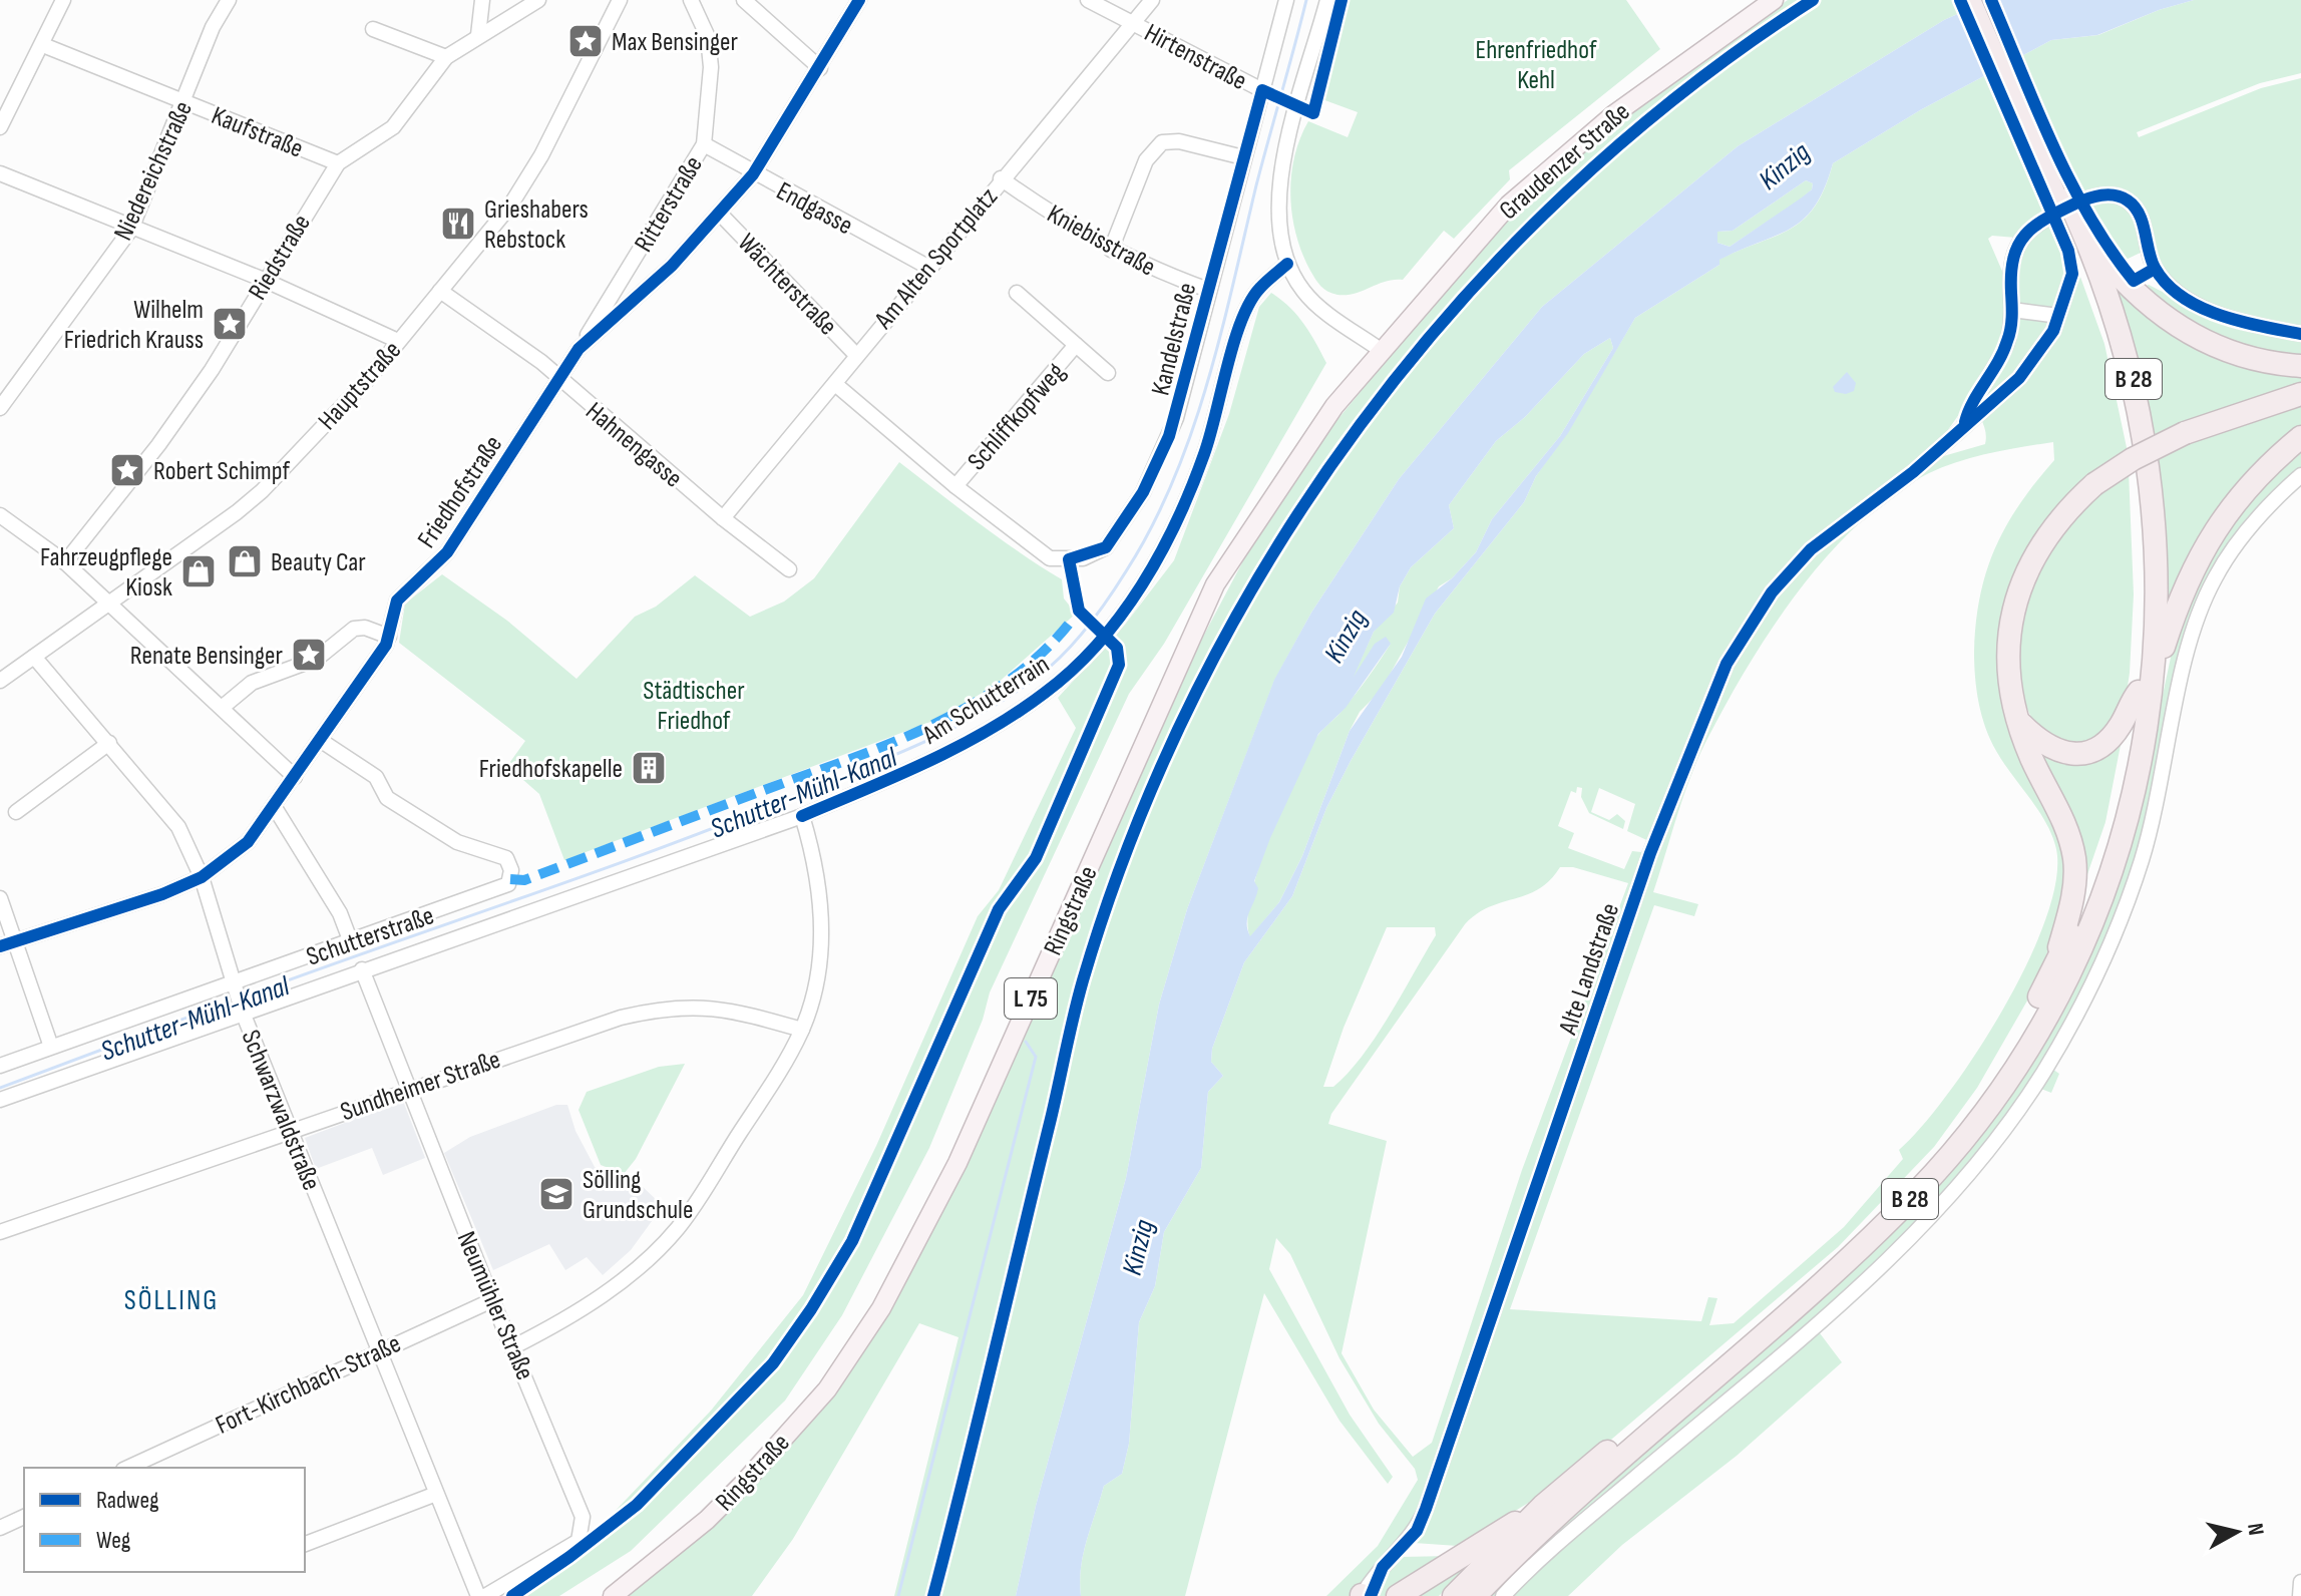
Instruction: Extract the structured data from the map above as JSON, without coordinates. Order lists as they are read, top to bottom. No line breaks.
{"streets":{"highway":["B 28"],"main road":["Graudenzer Straße","Ringstraße","L 75"],"street":["Hirtenstraße","Kaufstraße","Niedereichstraße","Ritterstraße","Endgasse","Kniebisstraße","Riedstraße","Am Alten Sportplatz","Wächterstraße","Kandelstraße","Hauptstraße","Schliffkopfweg","Hahnengasse","Friedhofstraße","Am Schutterrain","Schutterstraße","Alte Landstraße","Sundheimer Straße","Schwarzwaldstraße","Neumühler Straße","Fort-Kirchbach-Straße"]},"crossings":[["Hirtenstraße","Am Alten Sportplatz"],["Hirtenstraße","Kandelstraße"],["Kaufstraße","Niedereichstraße"],["Kaufstraße","Riedstraße"],["Graudenzer Straße","Ringstraße"],["Ritterstraße","Endgasse"],["Ritterstraße","Friedhofstraße"],["Endgasse","Am Alten Sportplatz"],["Endgasse","Friedhofstraße"],["Kniebisstraße","Am Alten Sportplatz"],["Kniebisstraße","Kandelstraße"],["Am Alten Sportplatz","Wächterstraße"],["Am Alten Sportplatz","Kandelstraße"],["Am Alten Sportplatz","Hahnengasse"],["Wächterstraße","Friedhofstraße"],["Kandelstraße","Schliffkopfweg"],["Hauptstraße","Hahnengasse"],["Hauptstraße","Schwarzwaldstraße"],["Hahnengasse","Friedhofstraße"],["Friedhofstraße","Schutterstraße"],["Friedhofstraße","Schwarzwaldstraße"],["Am Schutterrain","Schwarzwaldstraße"],["Am Schutterrain","Neumühler Straße"],["Schutterstraße","Schwarzwaldstraße"],["Sundheimer Straße","Schwarzwaldstraße"],["Sundheimer Straße","Neumühler Straße"],["Schwarzwaldstraße","Fort-Kirchbach-Straße"],["Neumühler Straße","Fort-Kirchbach-Straße"]],"districts":["SÖLLING"],"water":["Kinzig","Schutter-Mühl-Kanal"],"parks":["Ehrenfriedhof Kehl","Städtischer Friedhof"],"places":{"place":["Max Bensinger","Wilhelm Friedrich Krauss","Robert Schimpf","Renate Bensinger"],"restaurant":["Grieshabers Rebstock"],"shop":["Beauty Car","Fahrzeugpflege Kiosk"],"building":["Friedhofskapelle"],"school or university":["Sölling Grundschule"]},"legend":["Radweg","Weg"],"north":"right"}
